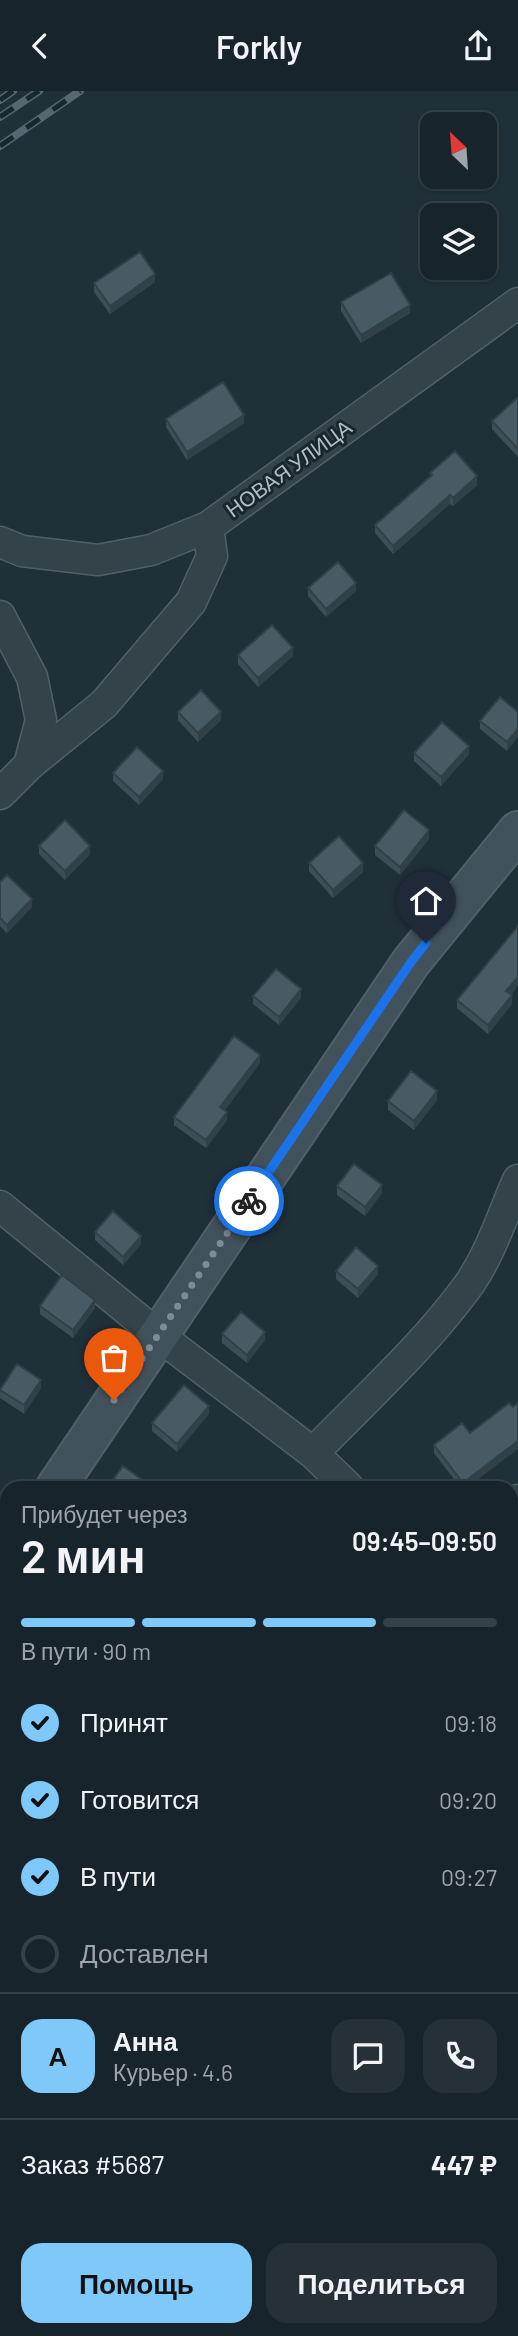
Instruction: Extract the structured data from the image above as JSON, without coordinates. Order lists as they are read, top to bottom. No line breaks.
{"streets":{"street":["НОВАЯ УЛИЦА"]},"north":"top left","page":{"header":"Forkly","heading":["2 мин","Прибудет через","09:45–09:50"],"panel":["Анна","Курьер · 4.6","Заказ #5687","447 ₽"],"bar":"В пути · 90 m","list":[["Принят","09:18"],["Готовится","09:20"],["В пути","09:27"],"Доставлен"],"round":"А","buttons":["Помощь","Поделиться"]}}
